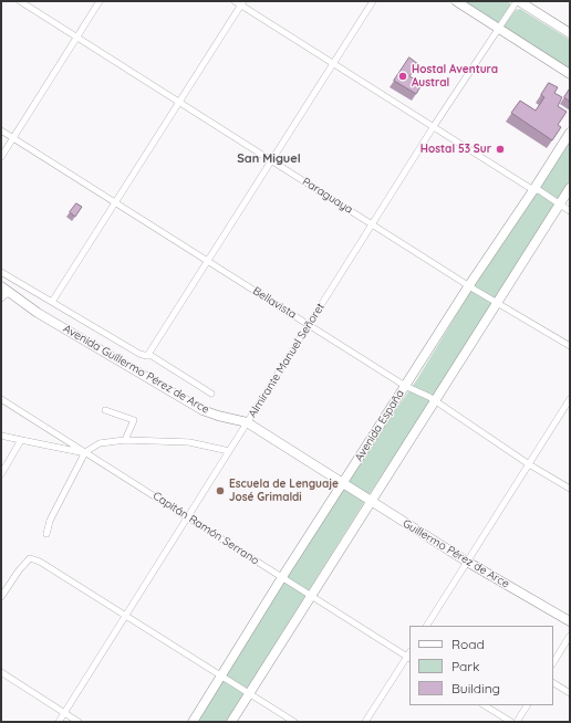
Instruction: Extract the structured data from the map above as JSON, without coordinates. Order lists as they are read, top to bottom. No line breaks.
{"streets":{"main road":["Avenida Guillermo Pérez de Arce","Avenida España","Guillermo Pérez de Arce"],"street":["Paraguaya","Bellavista","Almirante Manuel Señoret","Capitán Ramón Serrano"]},"crossings":[["Paraguaya","Almirante Manuel Señoret"],["Paraguaya","Avenida España"],["Bellavista","Almirante Manuel Señoret"],["Bellavista","Avenida España"],["Almirante Manuel Señoret","Avenida Guillermo Pérez de Arce"],["Almirante Manuel Señoret","Capitán Ramón Serrano"],["Avenida Guillermo Pérez de Arce","Avenida España"],["Avenida Guillermo Pérez de Arce","Guillermo Pérez de Arce"],["Avenida España","Capitán Ramón Serrano"],["Avenida España","Guillermo Pérez de Arce"]],"districts":["San Miguel"],"places":["Hostal Aventura Austral","Hostal 53 Sur","Escuela de Lenguaje José Grimaldi"],"legend":["Road","Park","Building"]}
